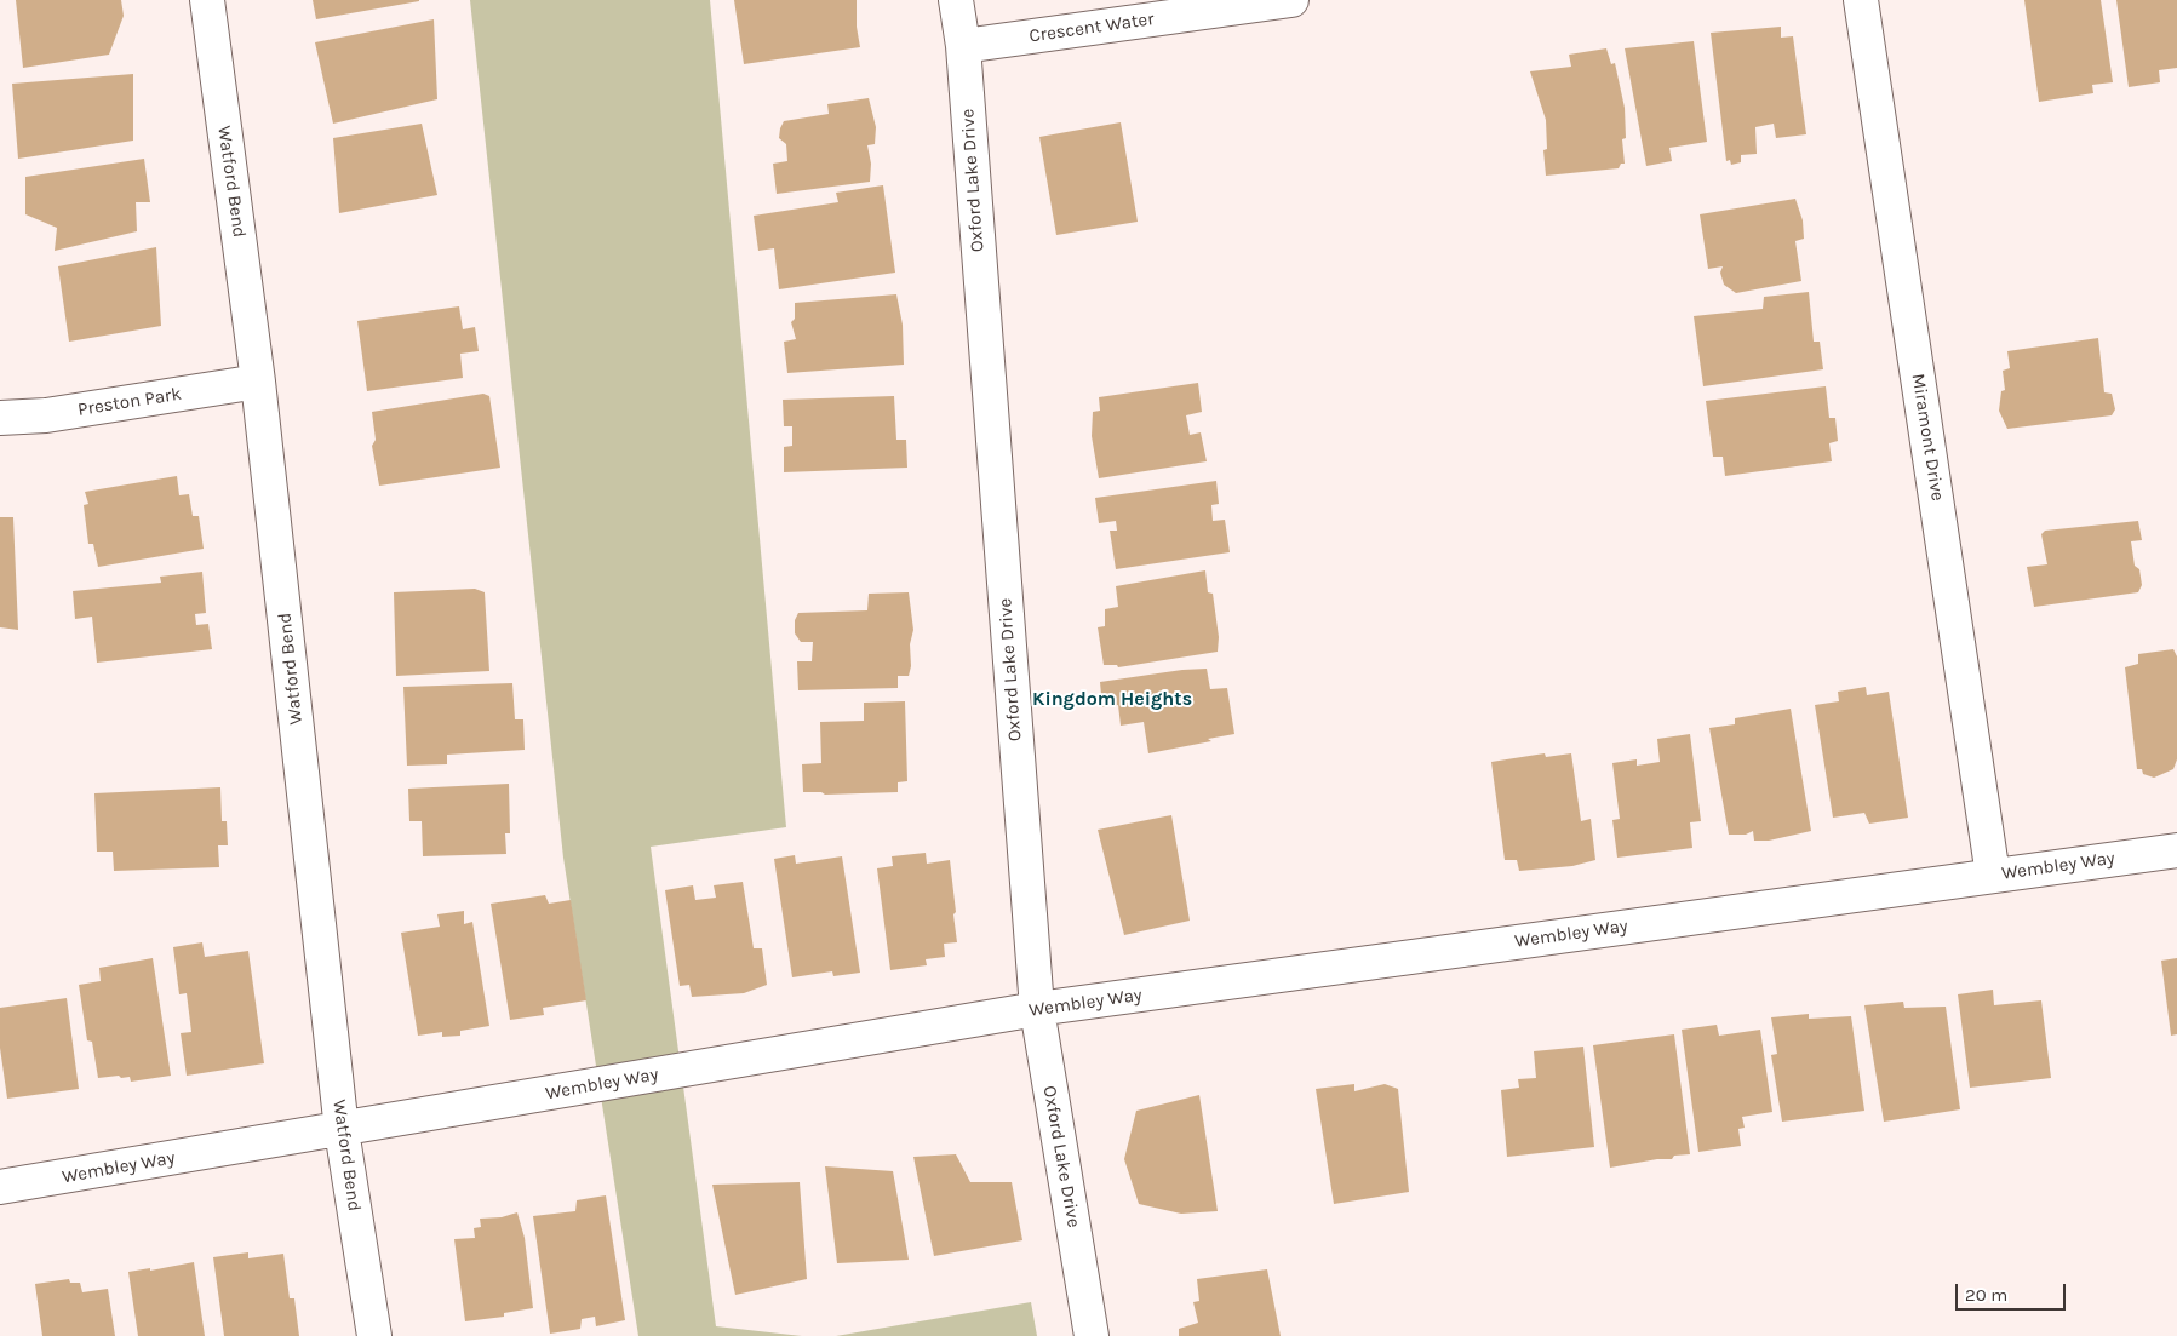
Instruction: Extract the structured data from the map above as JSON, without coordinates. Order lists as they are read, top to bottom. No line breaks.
{"streets":{"street":["Crescent Water","Oxford Lake Drive","Watford Bend","Preston Park","Miramont Drive","Wembley Way"]},"crossings":[["Crescent Water","Oxford Lake Drive"],["Oxford Lake Drive","Wembley Way"],["Watford Bend","Preston Park"],["Watford Bend","Wembley Way"],["Miramont Drive","Wembley Way"]],"districts":["Kingdom Heights"],"scale_bar":"20 m"}
